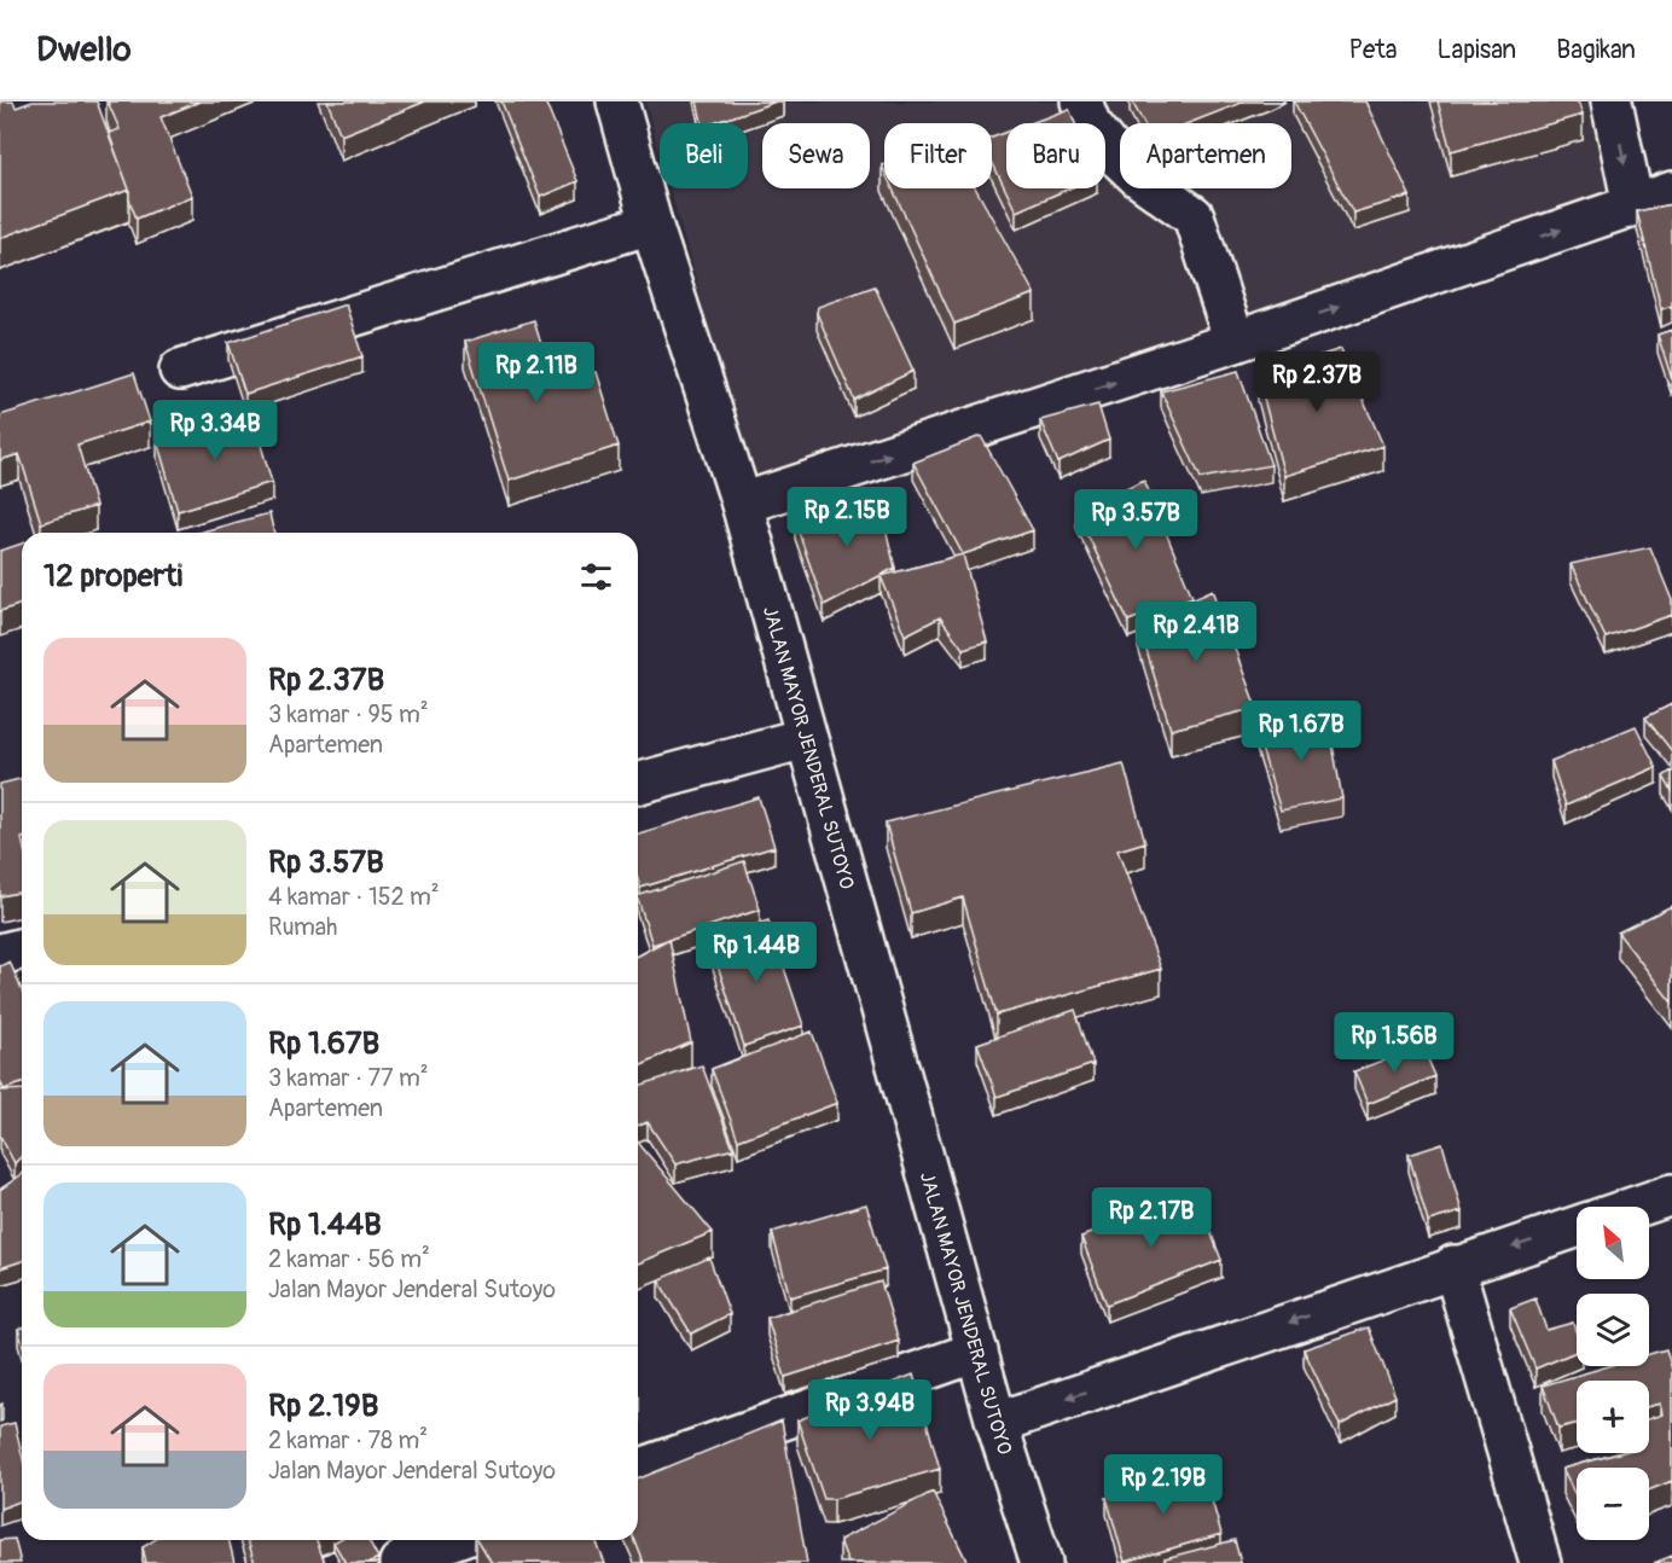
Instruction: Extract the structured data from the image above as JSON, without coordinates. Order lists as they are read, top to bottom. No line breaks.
{"streets":{"street":["JALAN MAYOR JENDERAL SUTOYO"]},"north":"top left","page":{"header":"Dwello","nav":["Peta","Lapisan","Bagikan"],"chip":["Beli","Sewa","Filter","Baru","Apartemen"],"price":["Rp 2.11B","Rp 2.37B","Rp 3.34B","Rp 2.15B","Rp 3.57B","Rp 2.41B","Rp 1.67B","Rp 1.44B","Rp 1.56B","Rp 2.17B","Rp 3.94B","Rp 2.19B"],"heading":"12 properti","list":[{"name":"Rp 2.37B","note":"3 kamar · 95 m² · Apartemen"},{"name":"Rp 3.57B","note":"4 kamar · 152 m² · Rumah"},{"name":"Rp 1.67B","note":"3 kamar · 77 m² · Apartemen"},{"name":"Rp 1.44B","note":"2 kamar · 56 m² · Jalan Mayor Jenderal Sutoyo"},{"name":"Rp 2.19B","note":"2 kamar · 78 m² · Jalan Mayor Jenderal Sutoyo"}],"map_buttons":["+","−"]}}
